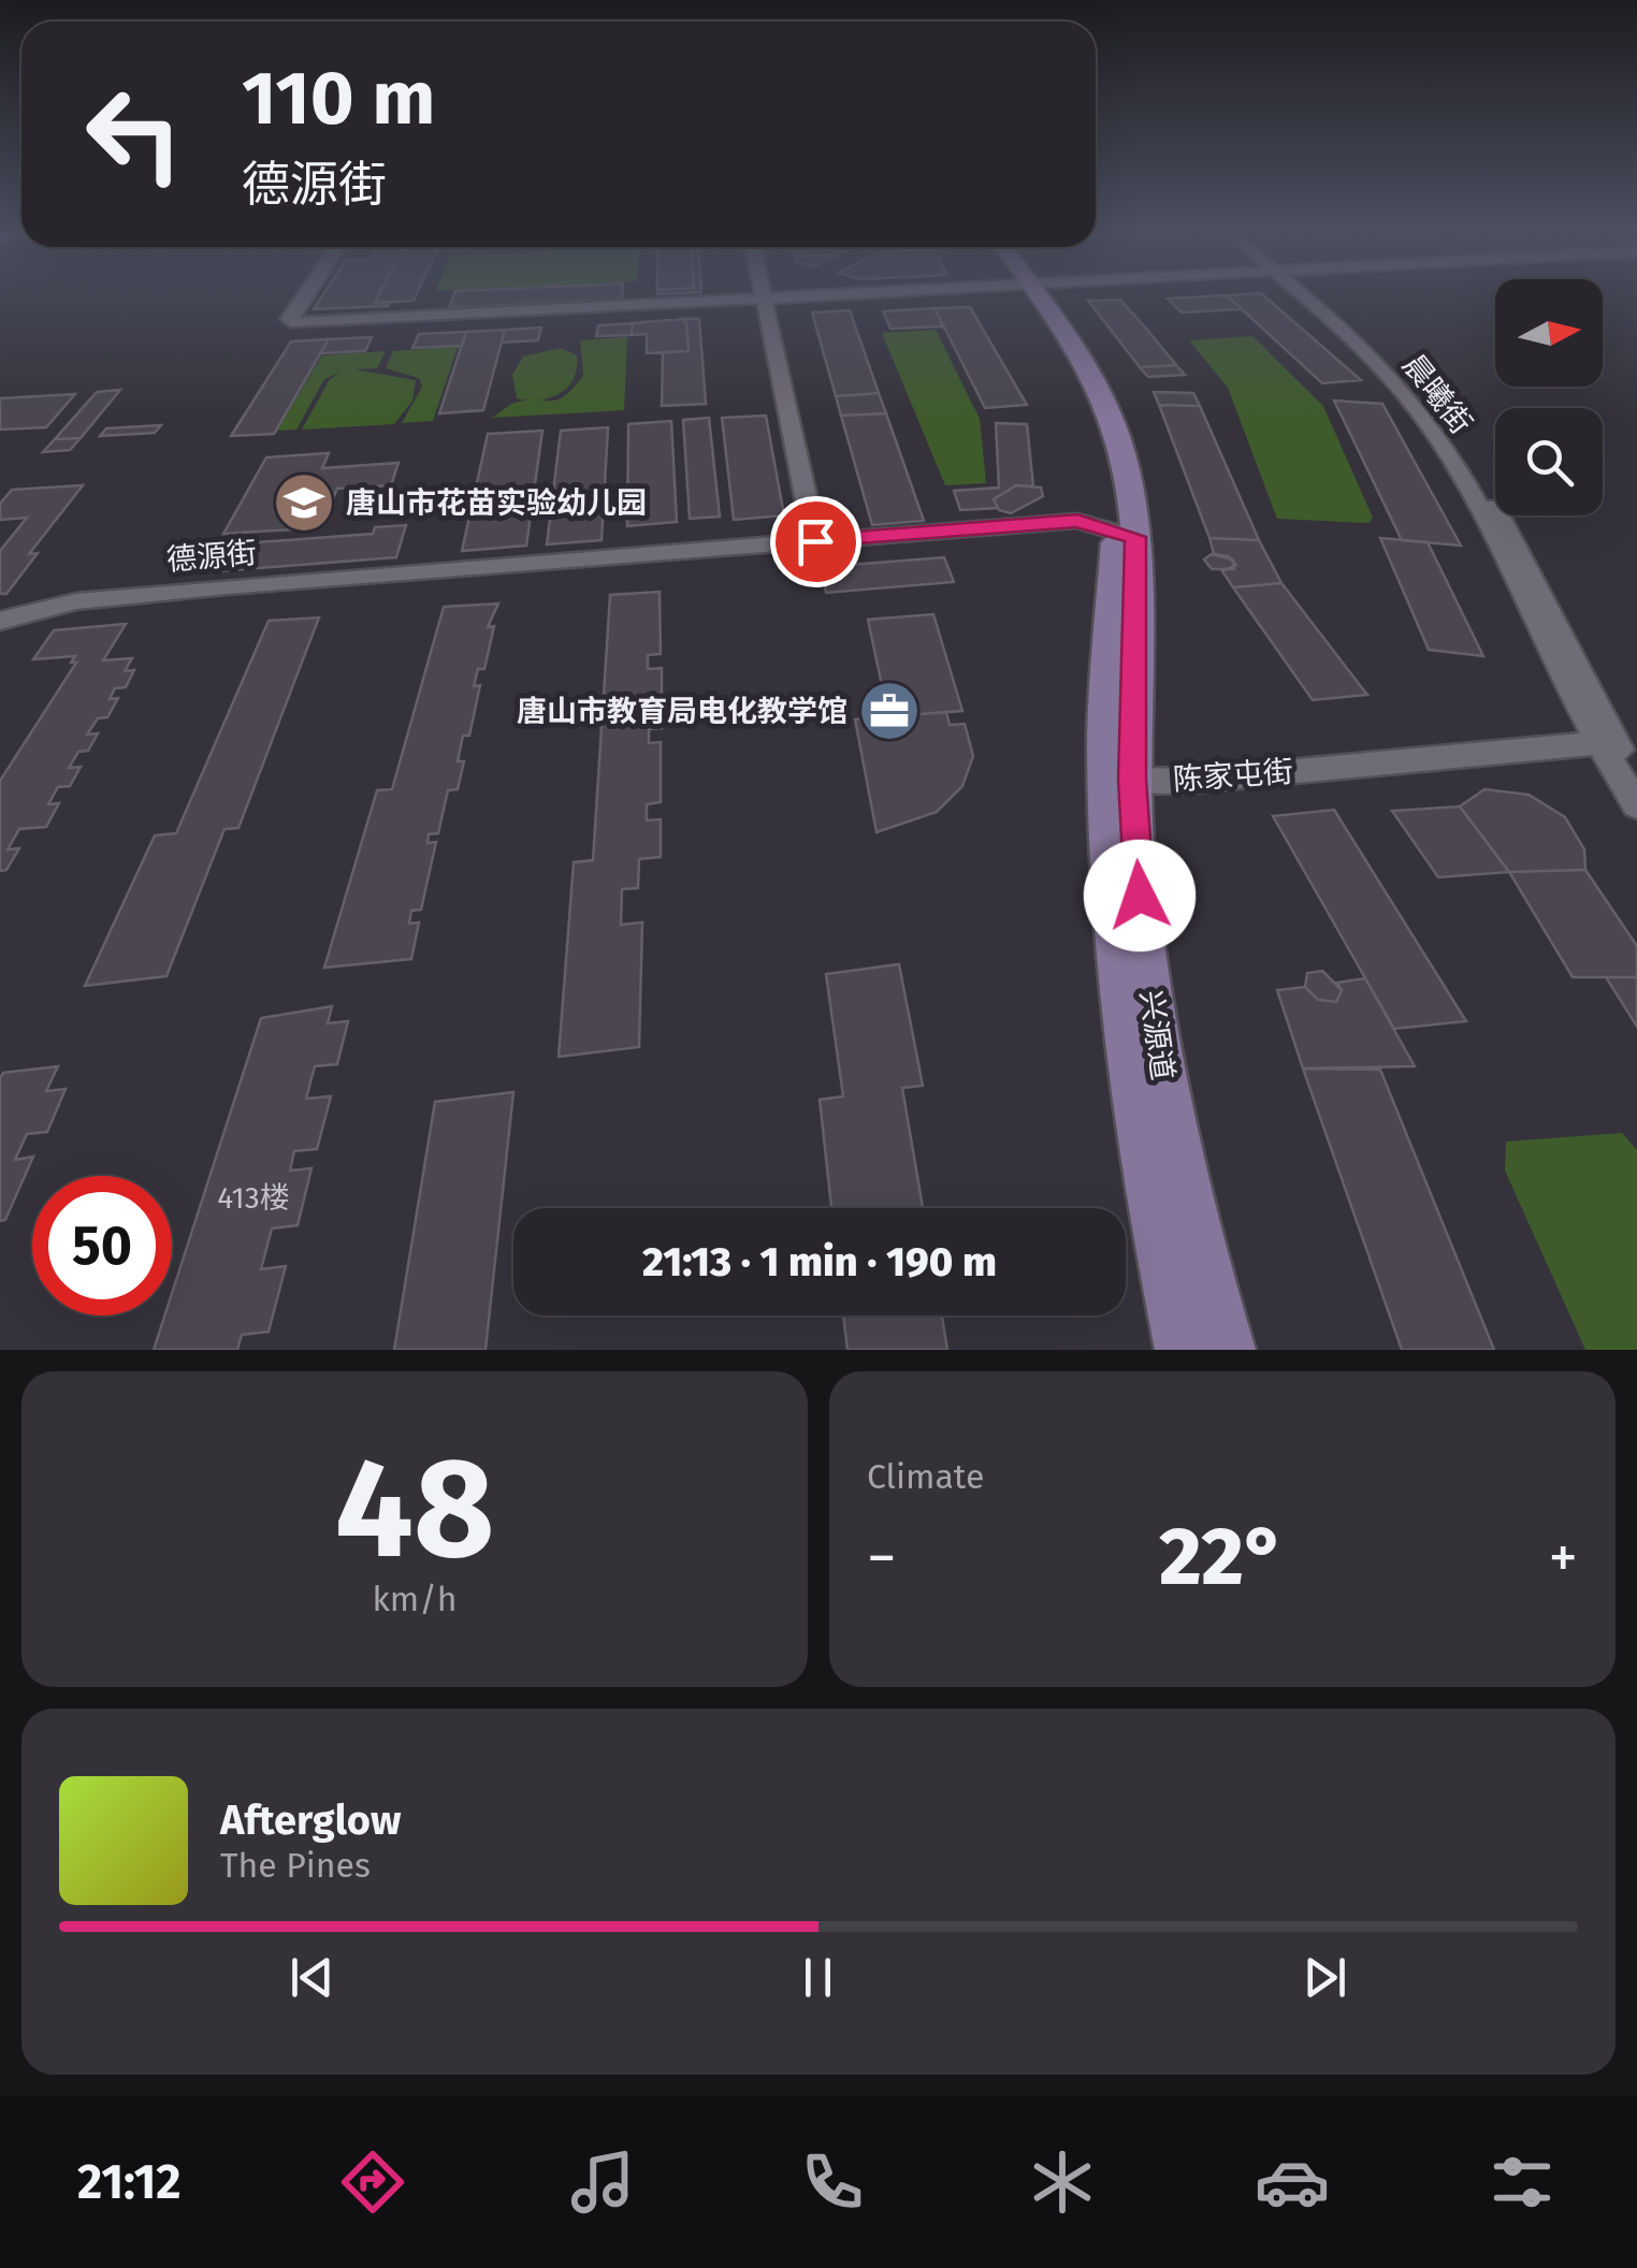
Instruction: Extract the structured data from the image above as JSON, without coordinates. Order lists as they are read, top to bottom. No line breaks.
{"streets":{"main road":["兴源道"],"street":["晨曦街","德源街","陈家屯街"]},"crossings":[["晨曦街","陈家屯街"],["德源街","兴源道"],["陈家屯街","兴源道"]],"places":{"school or university":["唐山市花苗实验幼儿园"],"office":["唐山市教育局电化教学馆"]},"house_numbers":["413楼"],"north":"right","page":{"turn":["110 m","德源街"],"limit":"50","trip":"21:13 · 1 min · 190 m","tile":[["48","km/h"],"Climate"],"heat":["−","22°","+"],"song":["Afterglow","The Pines"],"tabs":"21:12"}}
